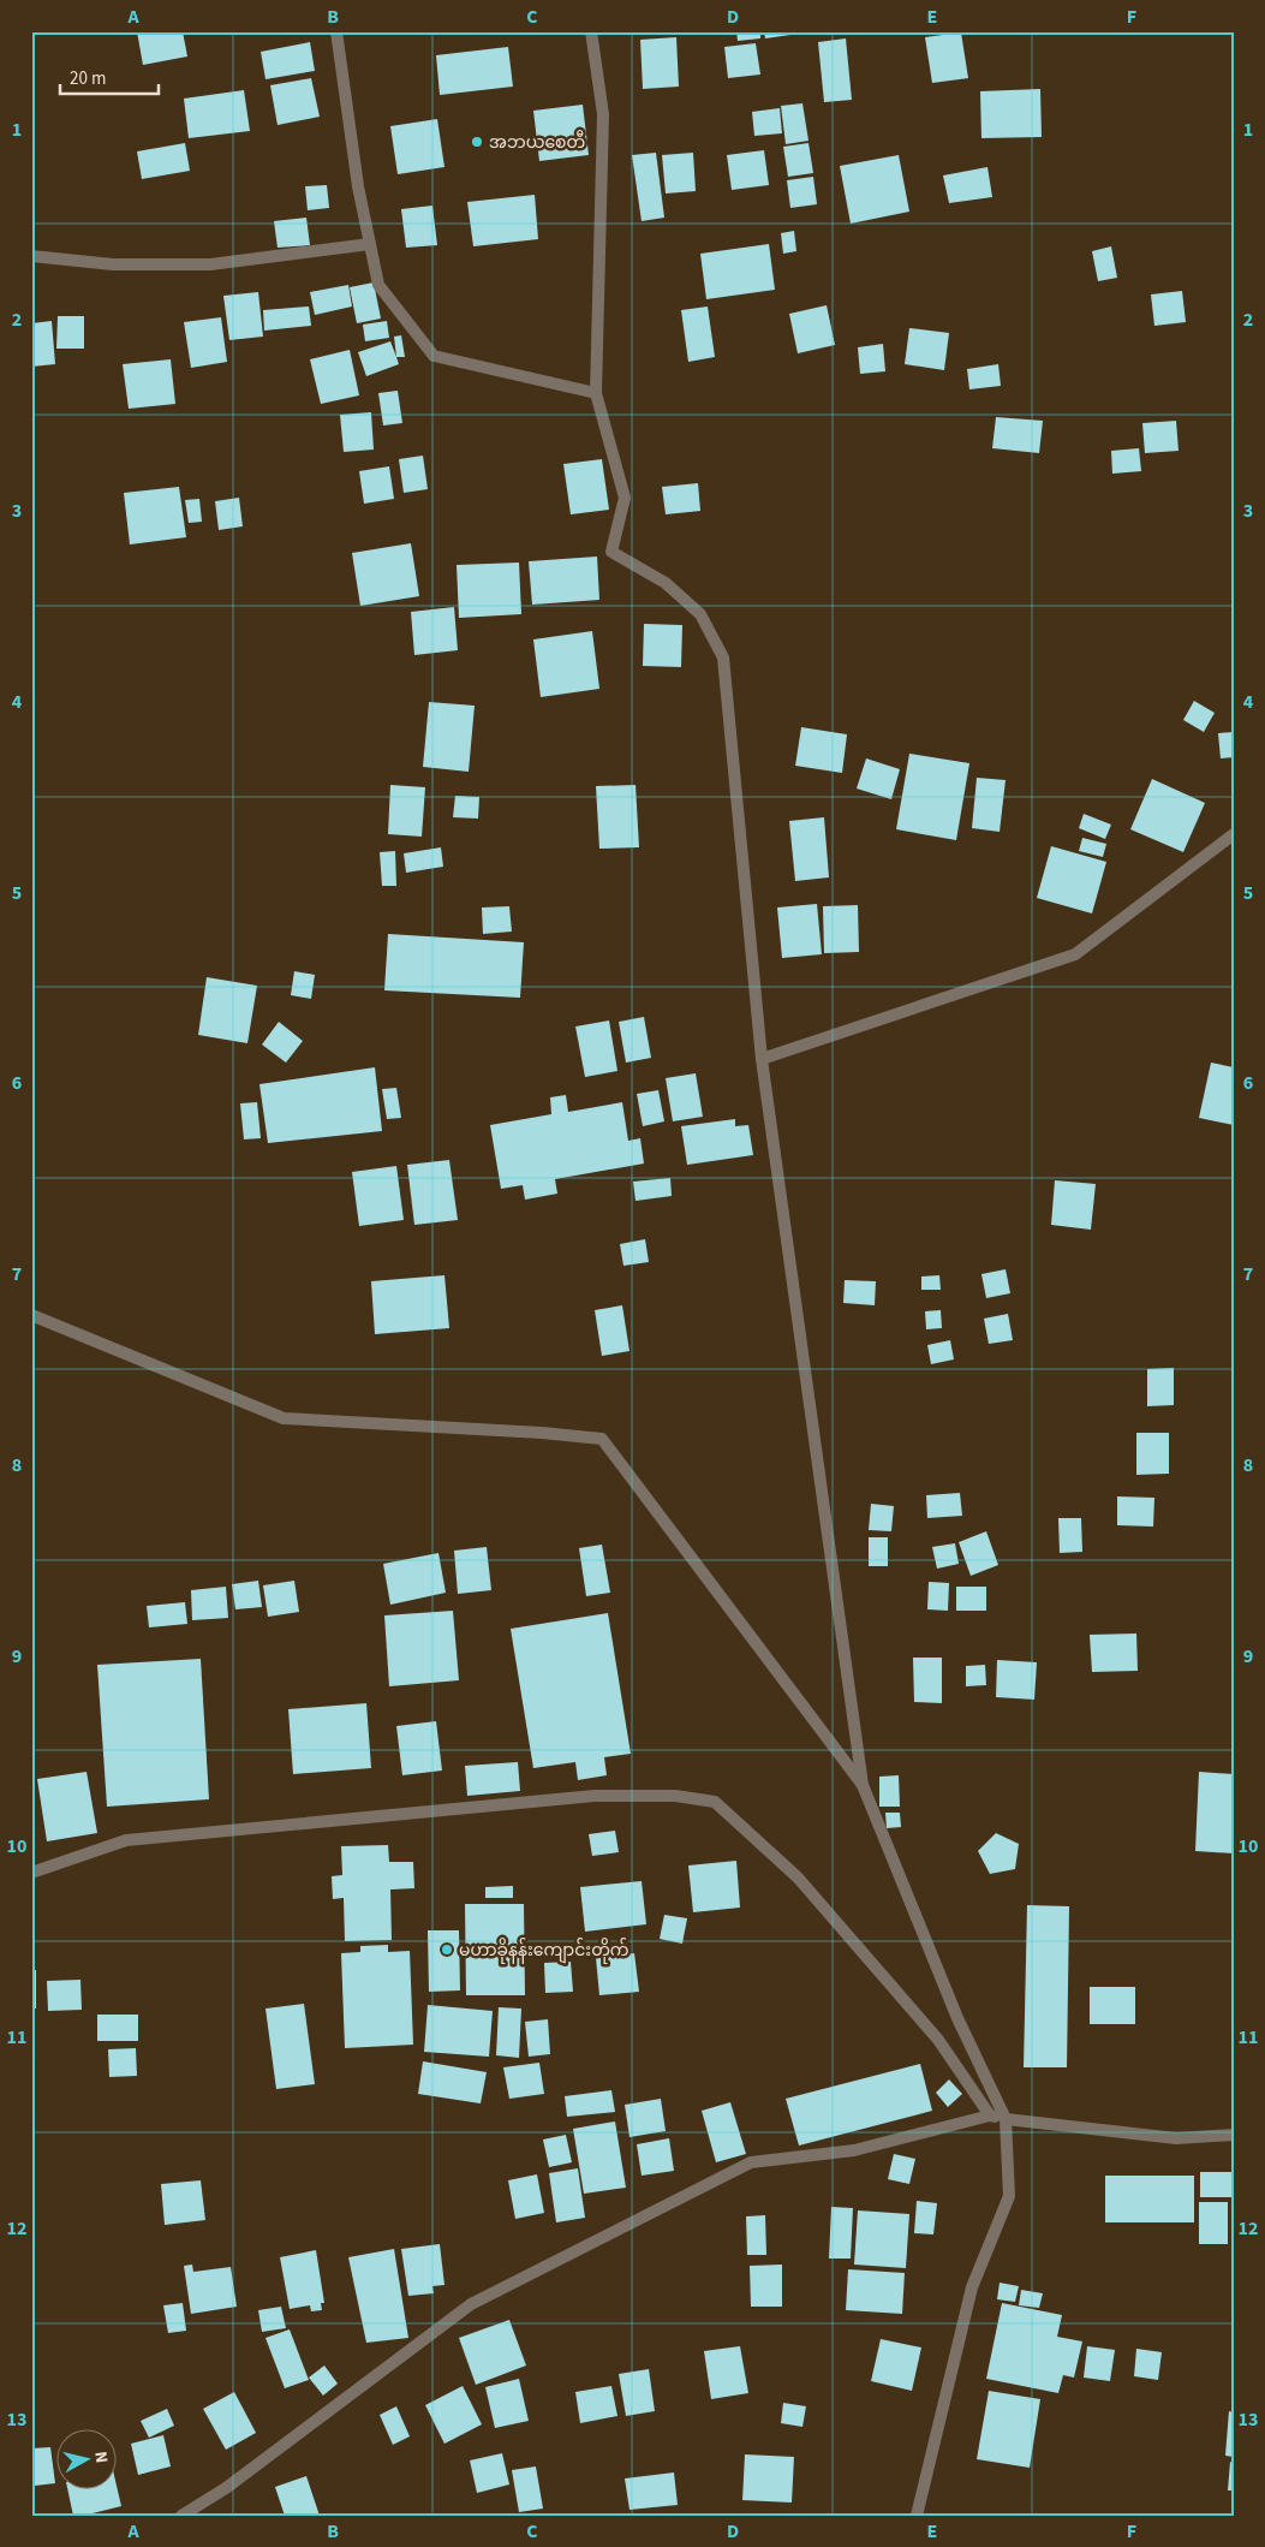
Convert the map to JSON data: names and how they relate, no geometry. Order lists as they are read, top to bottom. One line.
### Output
{"places":["အဘယစေတီ","မဟာခိုနန်းကျောင်းတိုက်"],"scale_bar":"20 m","north":"right","grid":{"columns":["A","B","C","D","E","F"],"rows":["1","2","3","4","5","6","7","8","9","10","11","12","13"]}}
